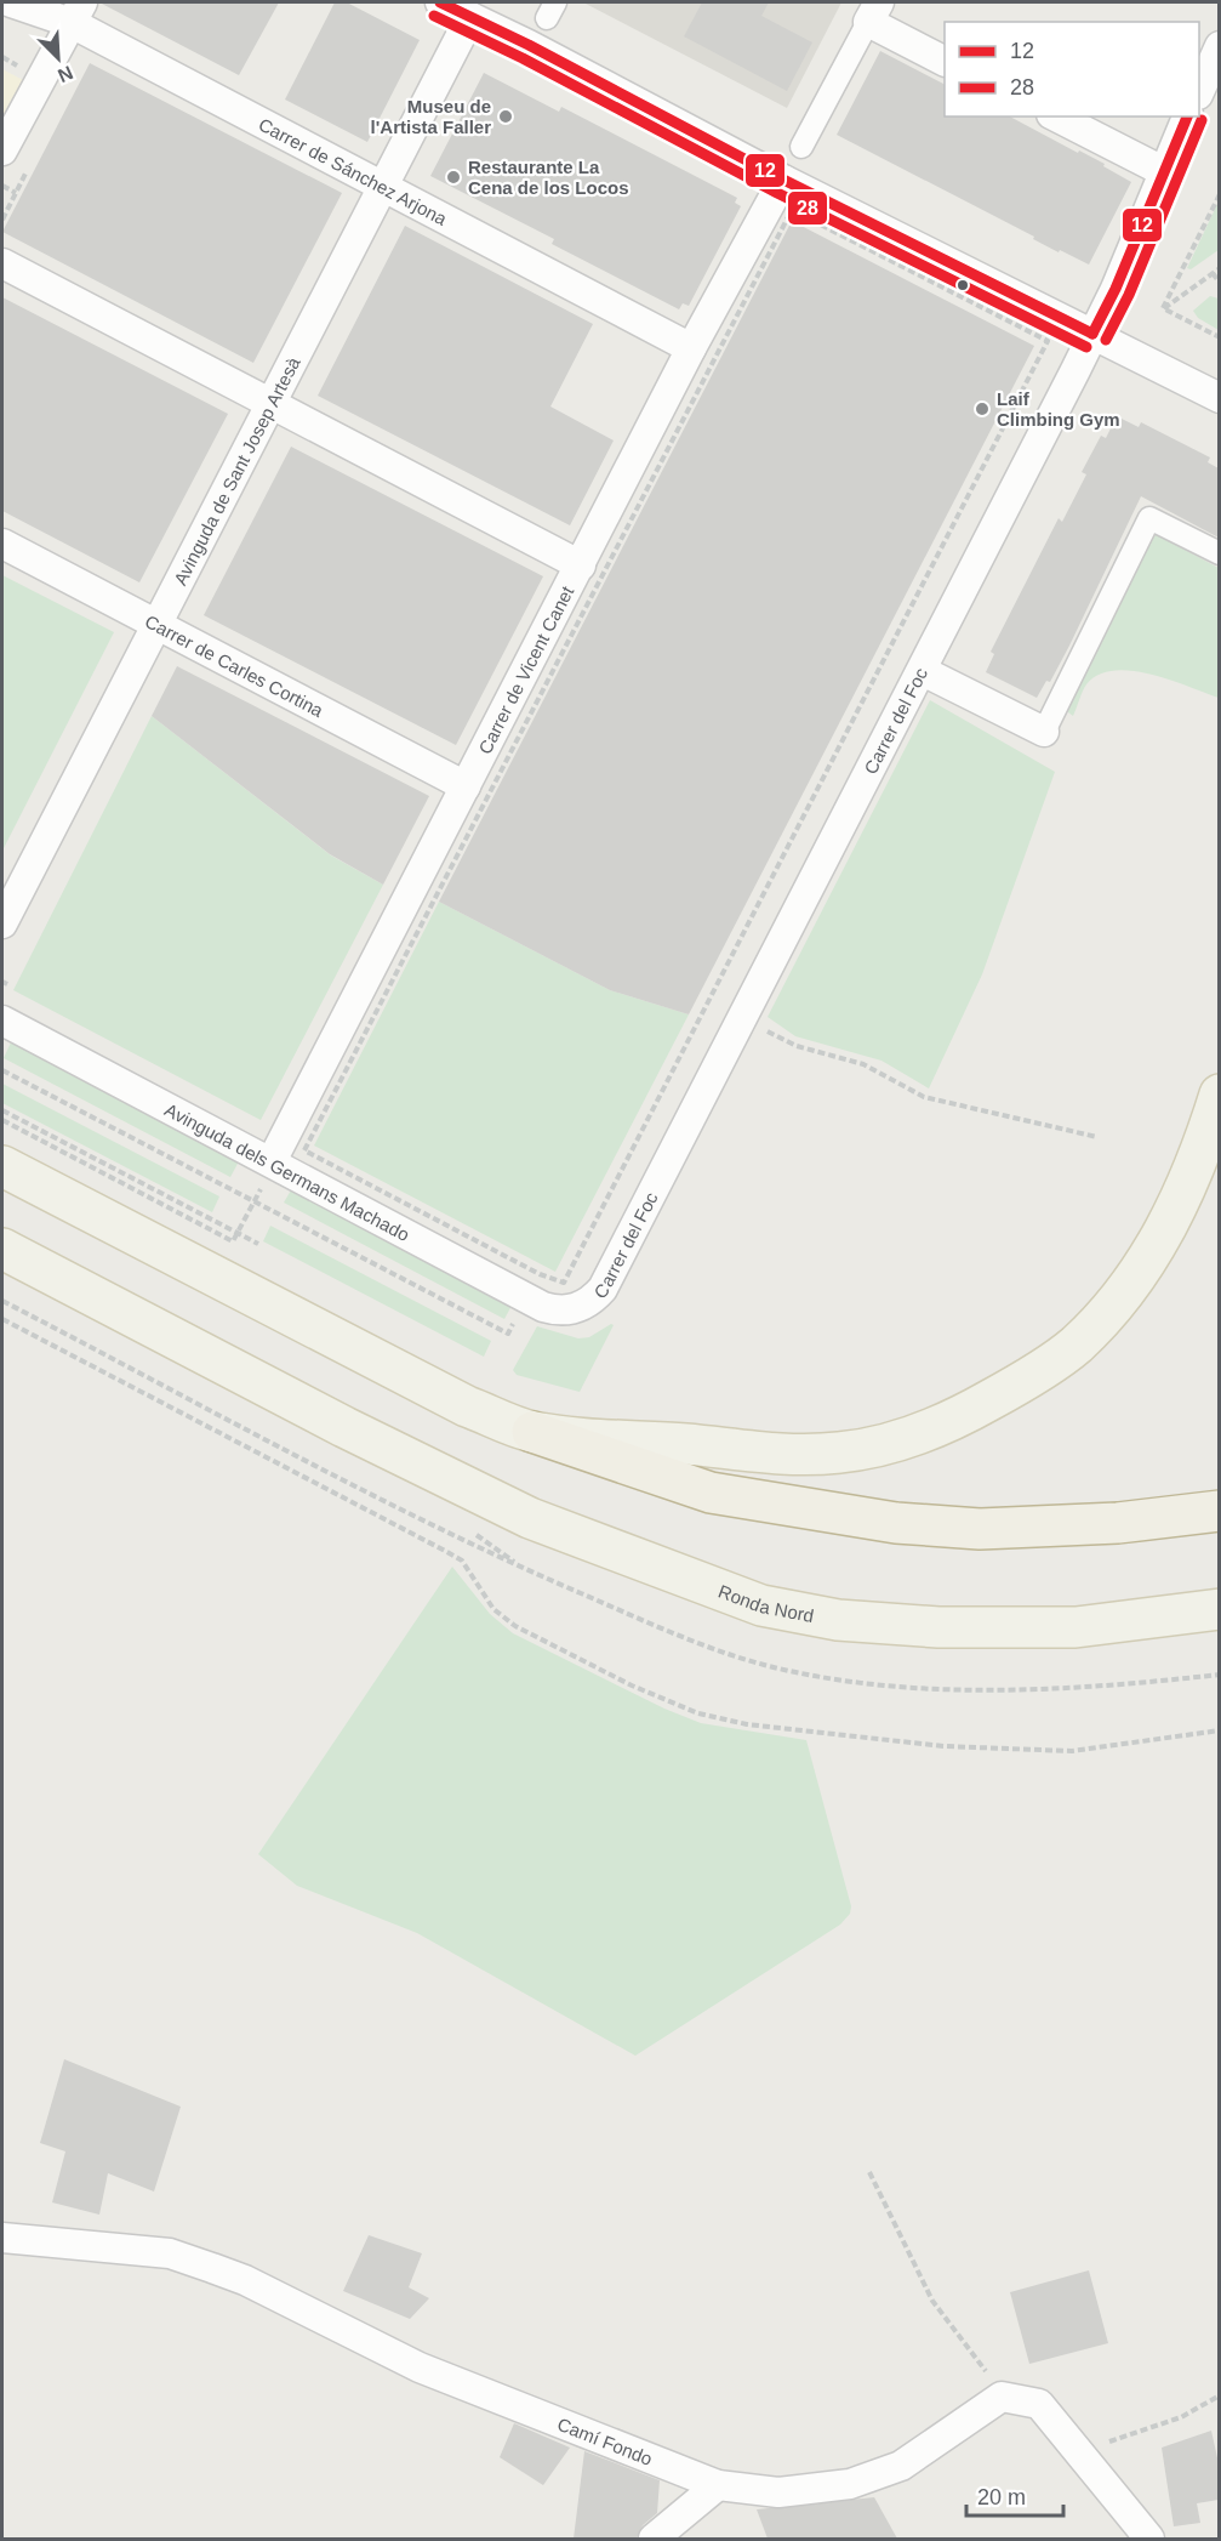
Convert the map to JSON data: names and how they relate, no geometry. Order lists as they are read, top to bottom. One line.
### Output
{"streets":{"main road":["Ronda Nord"],"street":["Carrer de Sánchez Arjona","Avinguda de Sant Josep Artesà","Carrer de Carles Cortina","Carrer de Vicent Canet","Carrer del Foc","Avinguda dels Germans Machado","Camí Fondo"]},"crossings":[["Carrer de Sánchez Arjona","Avinguda de Sant Josep Artesà"],["Carrer de Sánchez Arjona","Carrer de Vicent Canet"],["Avinguda de Sant Josep Artesà","Carrer de Carles Cortina"],["Carrer de Carles Cortina","Carrer de Vicent Canet"],["Carrer de Vicent Canet","Avinguda dels Germans Machado"],["Carrer del Foc","Avinguda dels Germans Machado"]],"places":["Museu de l'Artista Faller","Restaurante La Cena de los Locos","Laif Climbing Gym"],"lines":["transit line 12","transit line 28"],"legend":["12","28"],"scale_bar":"20 m","north":"bottom right"}
